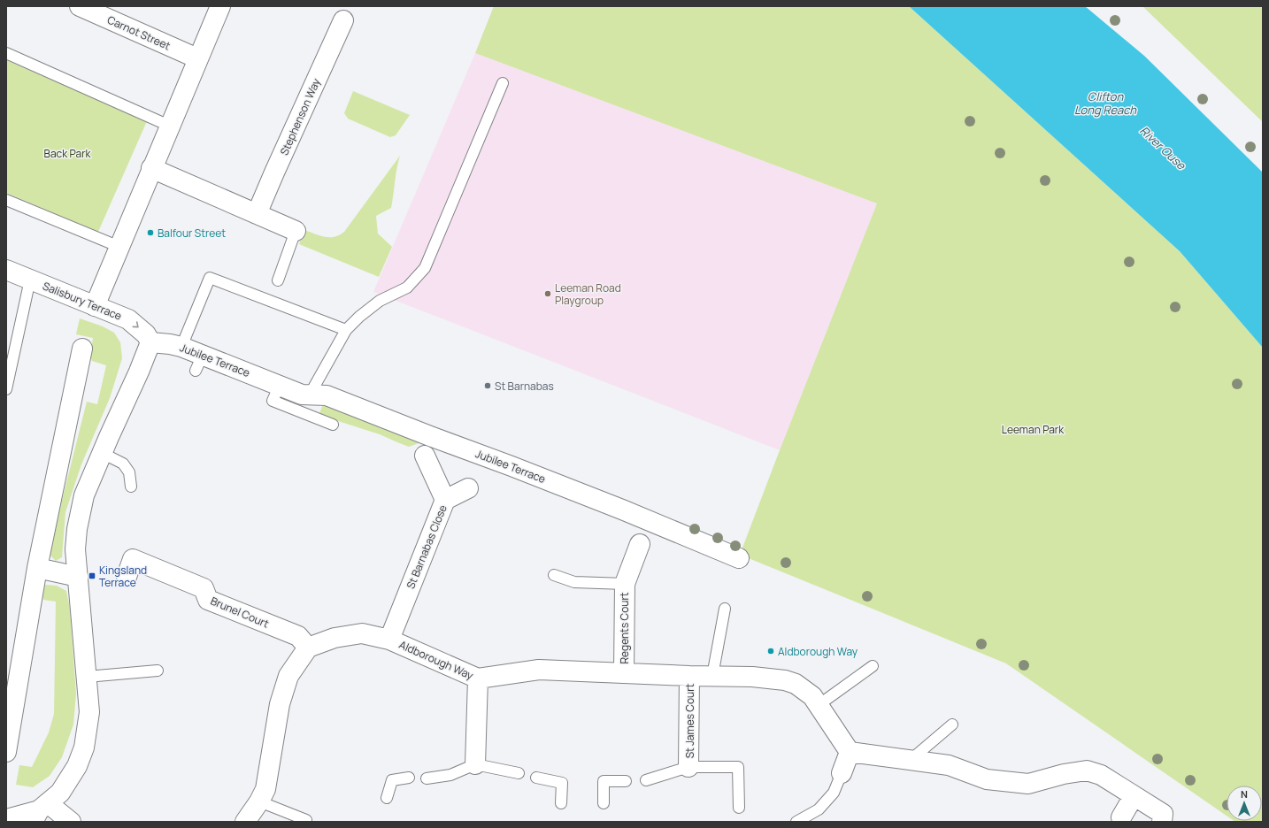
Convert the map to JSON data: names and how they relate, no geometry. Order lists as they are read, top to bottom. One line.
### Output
{"streets":{"street":["Carnot Street","Stephenson Way","Salisbury Terrace","Jubilee Terrace","St Barnabas Close","Brunel Court","Regents Court","Aldborough Way","St James Court"]},"crossings":[["Salisbury Terrace","Jubilee Terrace"],["St Barnabas Close","Aldborough Way"],["Brunel Court","Aldborough Way"],["Regents Court","Aldborough Way"],["Aldborough Way","St James Court"]],"water":["Clifton Long Reach","River Ouse"],"parks":["Back Park","Leeman Park"],"places":{"other":["Balfour Street","Leeman Road Playgroup","St Barnabas","Aldborough Way"],"transit":["Kingsland Terrace"]},"north":"top"}
